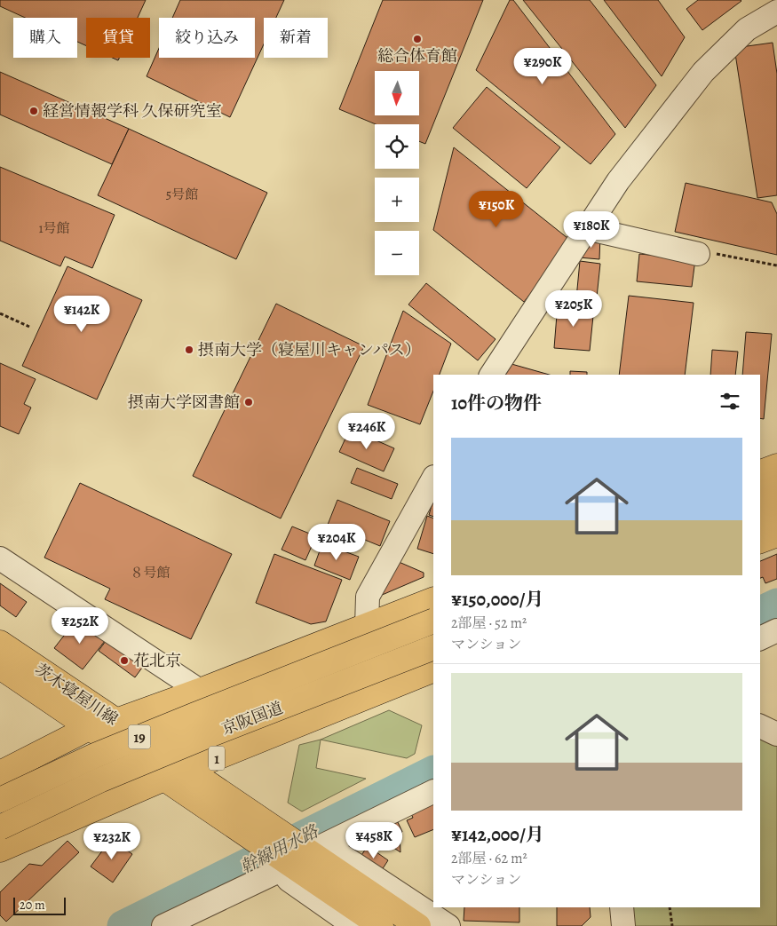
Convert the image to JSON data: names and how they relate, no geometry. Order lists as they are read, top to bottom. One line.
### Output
{"streets":{"main road":["茨木寝屋川線","京阪国道","19","1"]},"crossings":[["茨木寝屋川線","1"]],"water":["幹線用水路"],"places":["総合体育館","経営情報学科 久保研究室","摂南大学（寝屋川キャンパス）","摂南大学図書館","花北京"],"house_numbers":["5号館","1号館","８号館"],"scale_bar":"20 m","north":"bottom","page":{"chip":["購入","賃貸","絞り込み","新着"],"price":["¥290K","¥150K","¥180K","¥205K","¥142K","¥246K","¥204K","¥252K","¥458K","¥232K"],"map_buttons":["+","−"],"heading":"10件の物件","list":[{"name":"¥150,000/月","note":"2部屋 · 52 m² · マンション"},{"name":"¥142,000/月","note":"2部屋 · 62 m² · マンション"}],"scale":"20 m"}}
